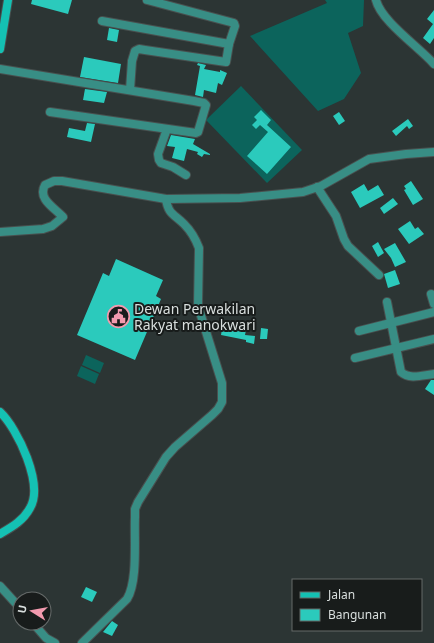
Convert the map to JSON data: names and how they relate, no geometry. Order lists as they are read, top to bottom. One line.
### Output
{"places":{"public building":["Dewan Perwakilan Rakyat manokwari"]},"legend":["Jalan","Bangunan"],"north":"left"}
